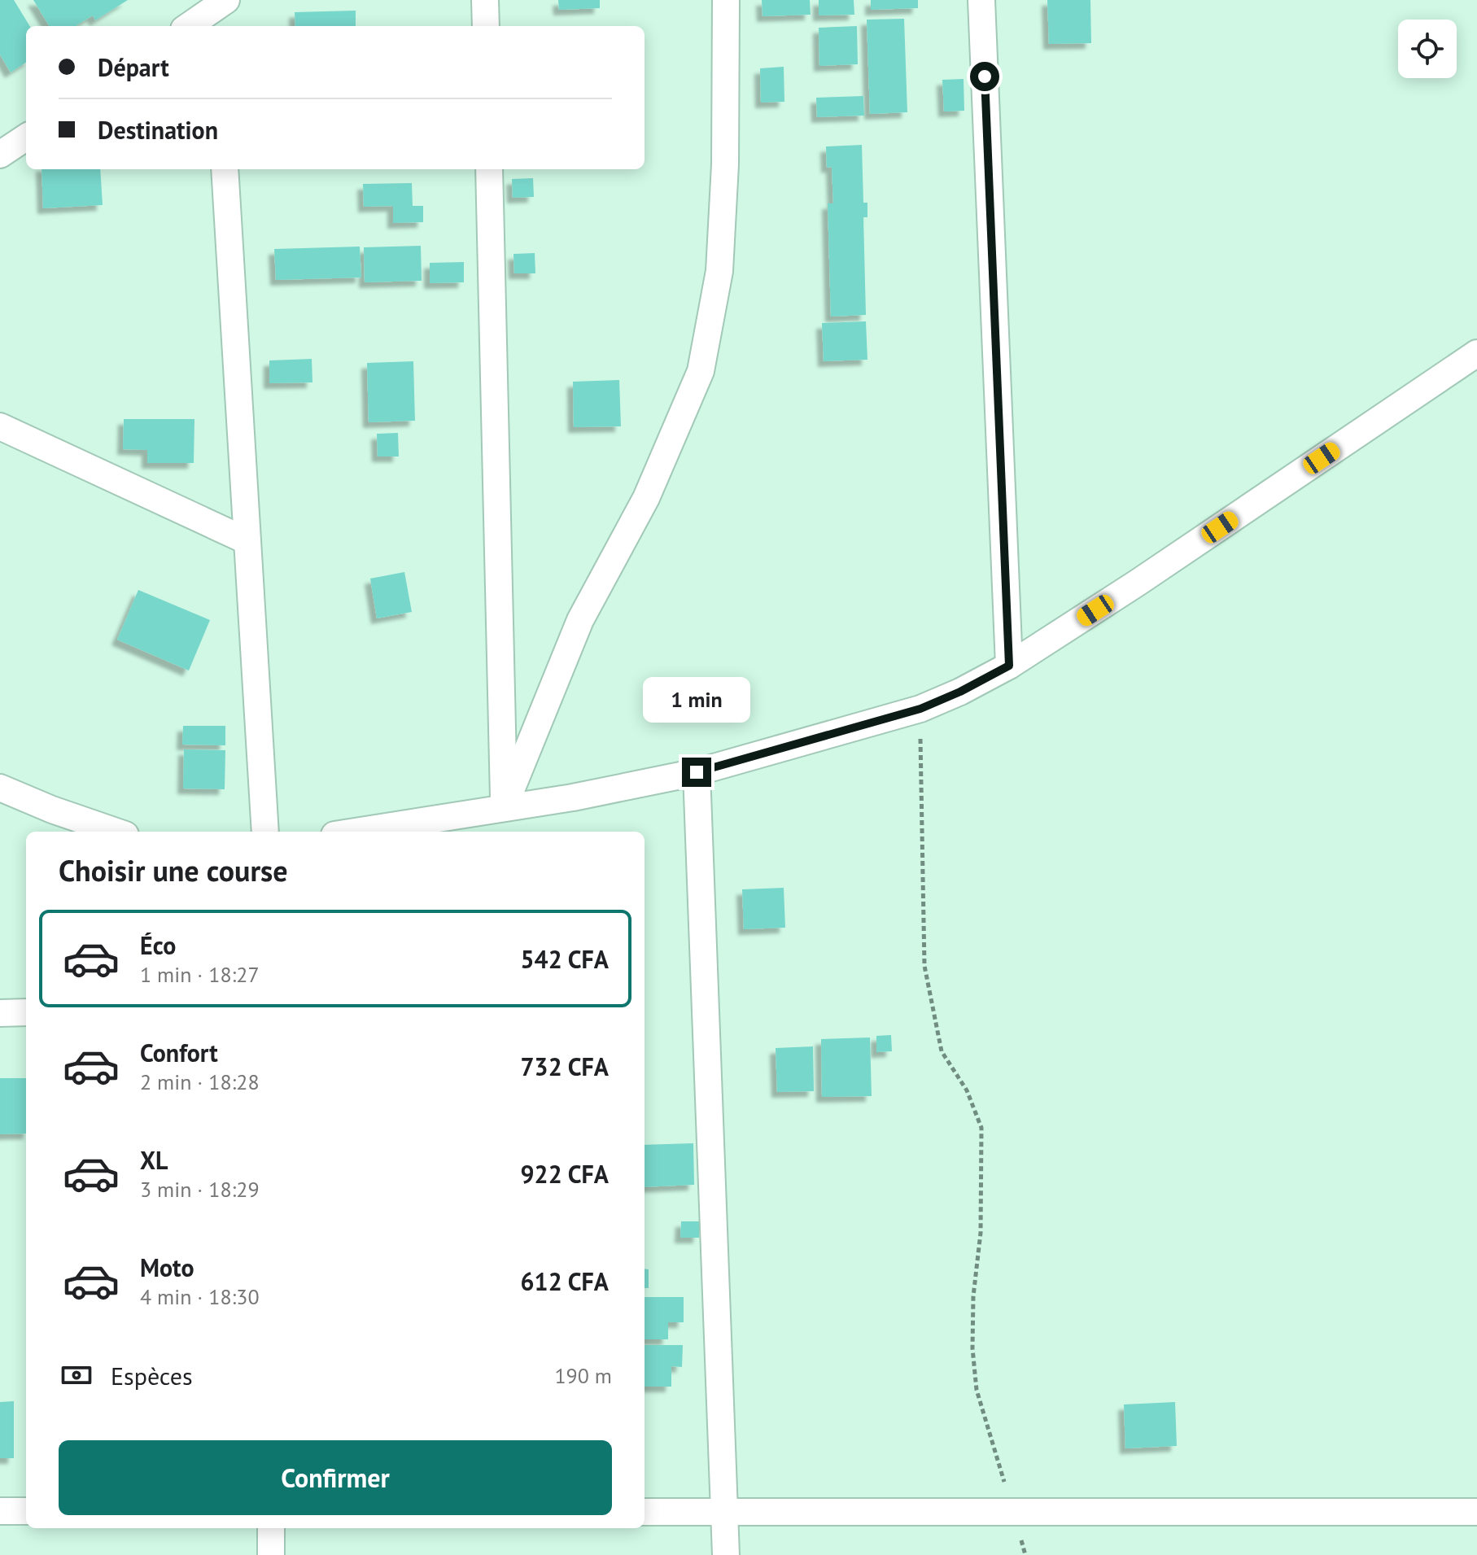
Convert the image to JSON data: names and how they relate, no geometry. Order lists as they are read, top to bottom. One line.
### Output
{"page":{"banner":["Départ","Destination"],"bubble":"1 min","heading":"Choisir une course","list":[{"name":"Éco","note":"1 min · 18:27","value":"542 CFA"},{"name":"Confort","note":"2 min · 18:28","value":"732 CFA"},{"name":"XL","note":"3 min · 18:29","value":"922 CFA"},{"name":"Moto","note":"4 min · 18:30","value":"612 CFA"}],"pay":["Espèces","190 m"],"buttons":"Confirmer"}}
